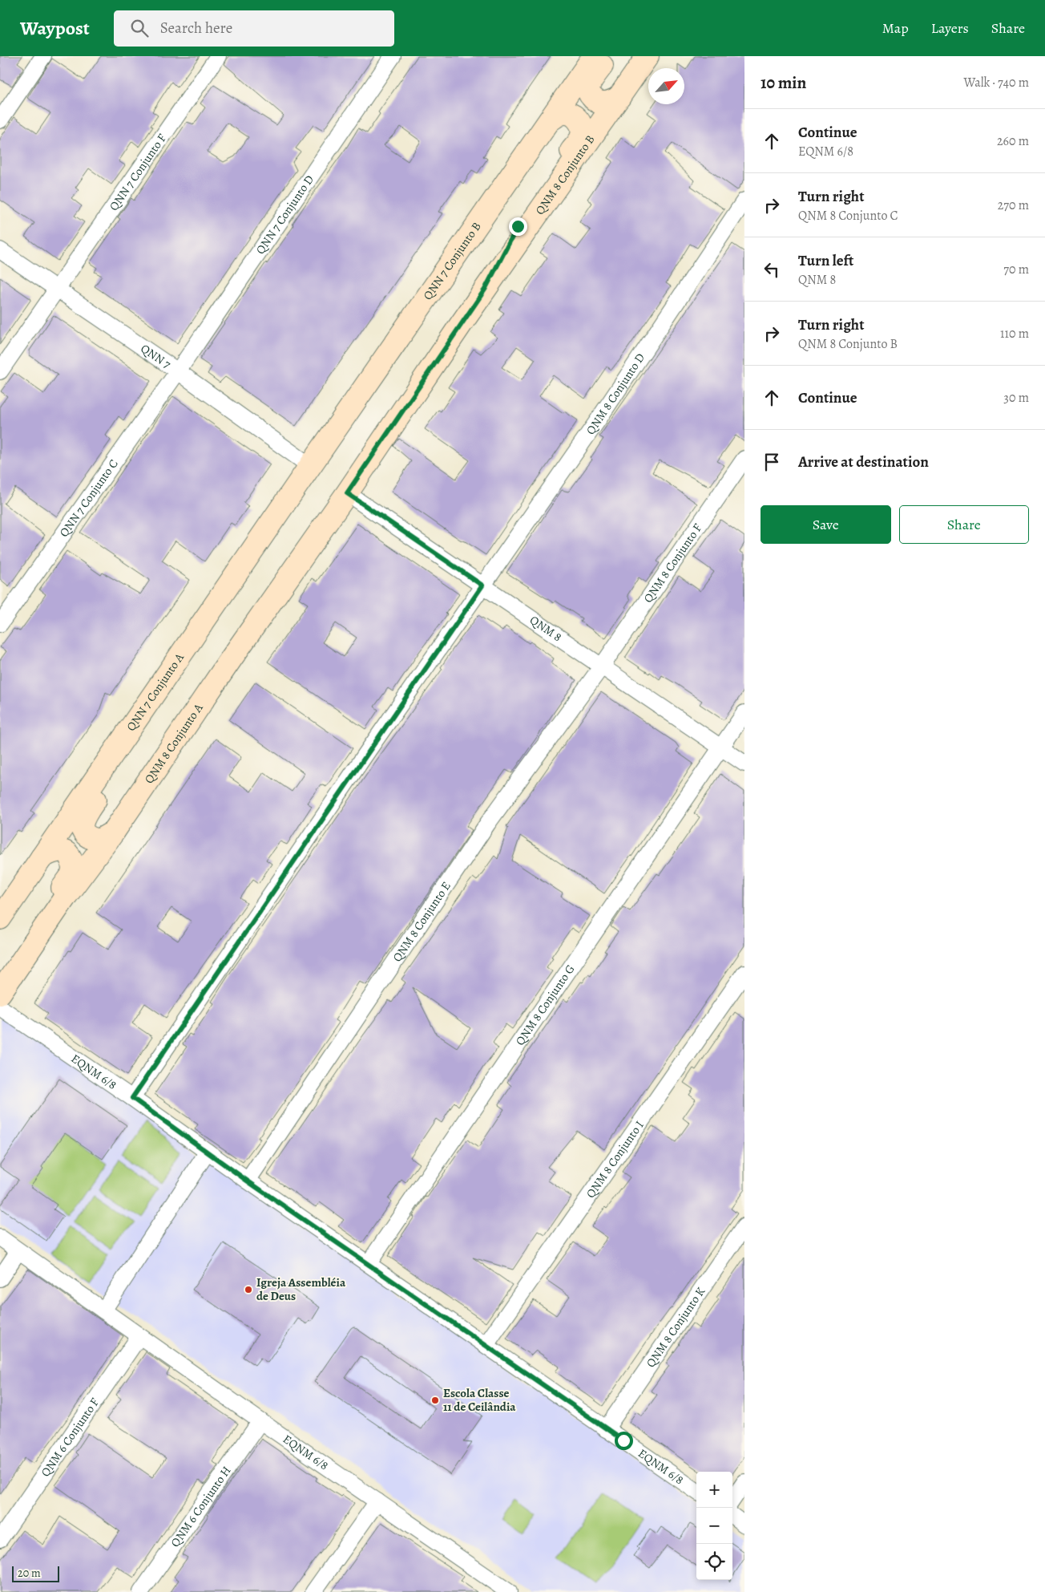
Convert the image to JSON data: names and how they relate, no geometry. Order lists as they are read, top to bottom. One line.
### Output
{"streets":{"main road":["QNM 8 Conjunto B","QNN 7 Conjunto B","QNN 7 Conjunto A","QNM 8 Conjunto A"],"street":["QNN 7 Conjunto F","QNN 7 Conjunto D","QNN 7","QNM 8 Conjunto D","QNN 7 Conjunto C","QNM 8 Conjunto F","QNM 8","QNM 8 Conjunto E","QNM 8 Conjunto G","EQNM 6/8","QNM 8 Conjunto I","QNM 8 Conjunto K","QNM 6 Conjunto F","QNM 6 Conjunto H"]},"crossings":[["QNN 7 Conjunto F","QNN 7"],["QNM 8 Conjunto B","QNM 8"],["QNM 8 Conjunto B","QNM 8 Conjunto A"],["QNN 7 Conjunto D","QNN 7"],["QNN 7 Conjunto D","QNN 7 Conjunto C"],["QNN 7 Conjunto B","QNN 7"],["QNN 7 Conjunto B","QNN 7 Conjunto A"],["QNN 7","QNN 7 Conjunto C"],["QNN 7","QNN 7 Conjunto A"],["QNM 8 Conjunto D","QNM 8"],["QNM 8 Conjunto D","EQNM 6/8"],["QNM 8 Conjunto F","QNM 8"],["QNM 8 Conjunto F","QNM 8 Conjunto E"],["QNM 8","QNM 8 Conjunto A"],["QNM 8","QNM 8 Conjunto E"],["QNM 8","QNM 8 Conjunto G"],["QNM 8 Conjunto E","EQNM 6/8"],["QNM 8 Conjunto G","EQNM 6/8"],["EQNM 6/8","QNM 8 Conjunto I"],["EQNM 6/8","QNM 8 Conjunto K"],["EQNM 6/8","QNM 6 Conjunto F"],["EQNM 6/8","QNM 6 Conjunto H"]],"places":["Igreja Assembléia de Deus","Escola Classe 11 de Ceilândia"],"scale_bar":"20 m","north":"top right","page":{"header":"Waypost","search":"Search here","nav":["Map","Layers","Share"],"heading":["10 min","Walk · 740 m"],"list":[["Continue","EQNM 6/8","260 m"],["Turn right","QNM 8 Conjunto C","270 m"],["Turn left","QNM 8","70 m"],["Turn right","QNM 8 Conjunto B","110 m"],["Continue","30 m"],"Arrive at destination"],"buttons":["Save","Share"],"map_buttons":["+","−"],"scale":"20 m"}}
